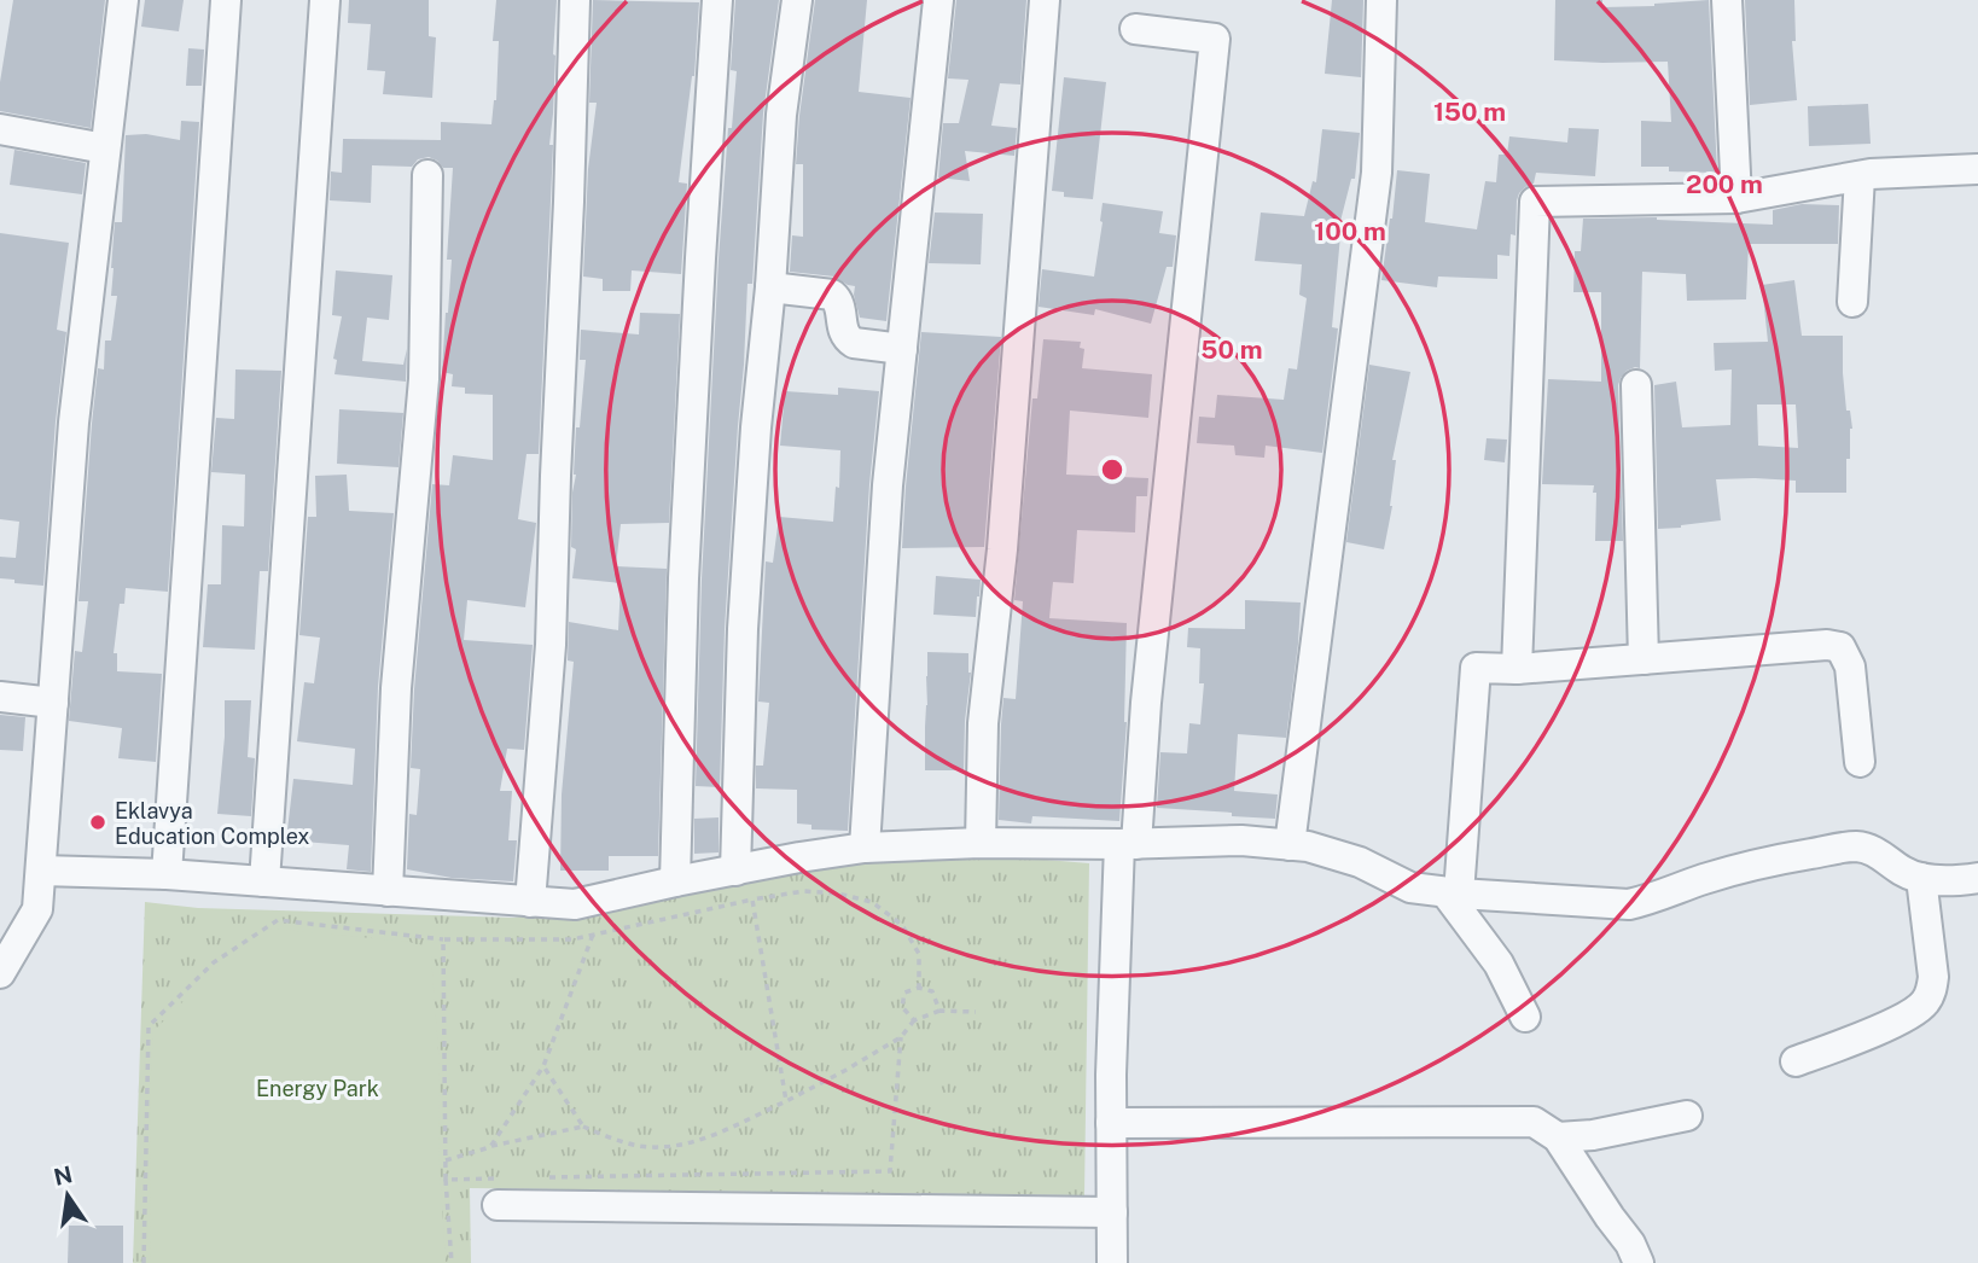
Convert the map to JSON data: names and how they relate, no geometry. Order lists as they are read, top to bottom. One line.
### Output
{"parks":["Energy Park"],"places":["Eklavya Education Complex"],"north":"top","rings":["150 m","200 m","100 m","50 m"]}
